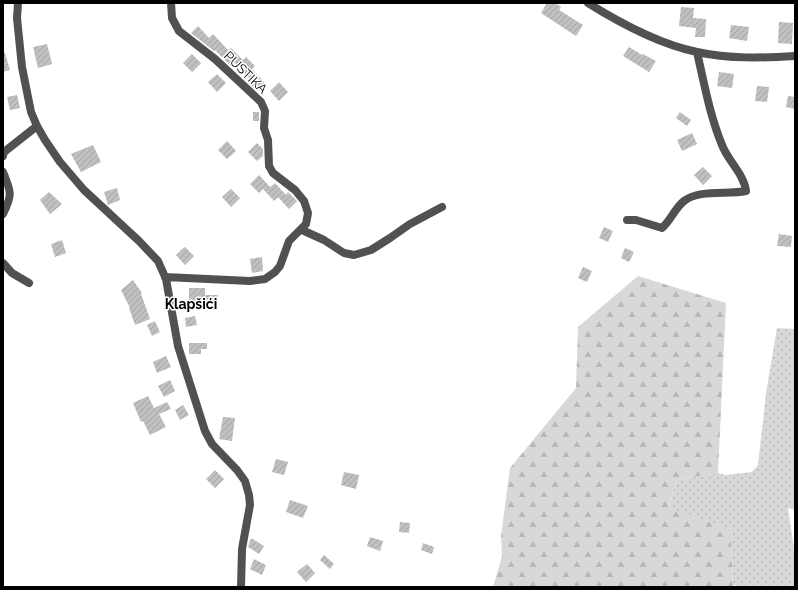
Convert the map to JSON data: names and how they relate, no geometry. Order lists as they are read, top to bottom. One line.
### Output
{"streets":{"street":["PUSTIKA"]},"districts":["Klapšići"]}
